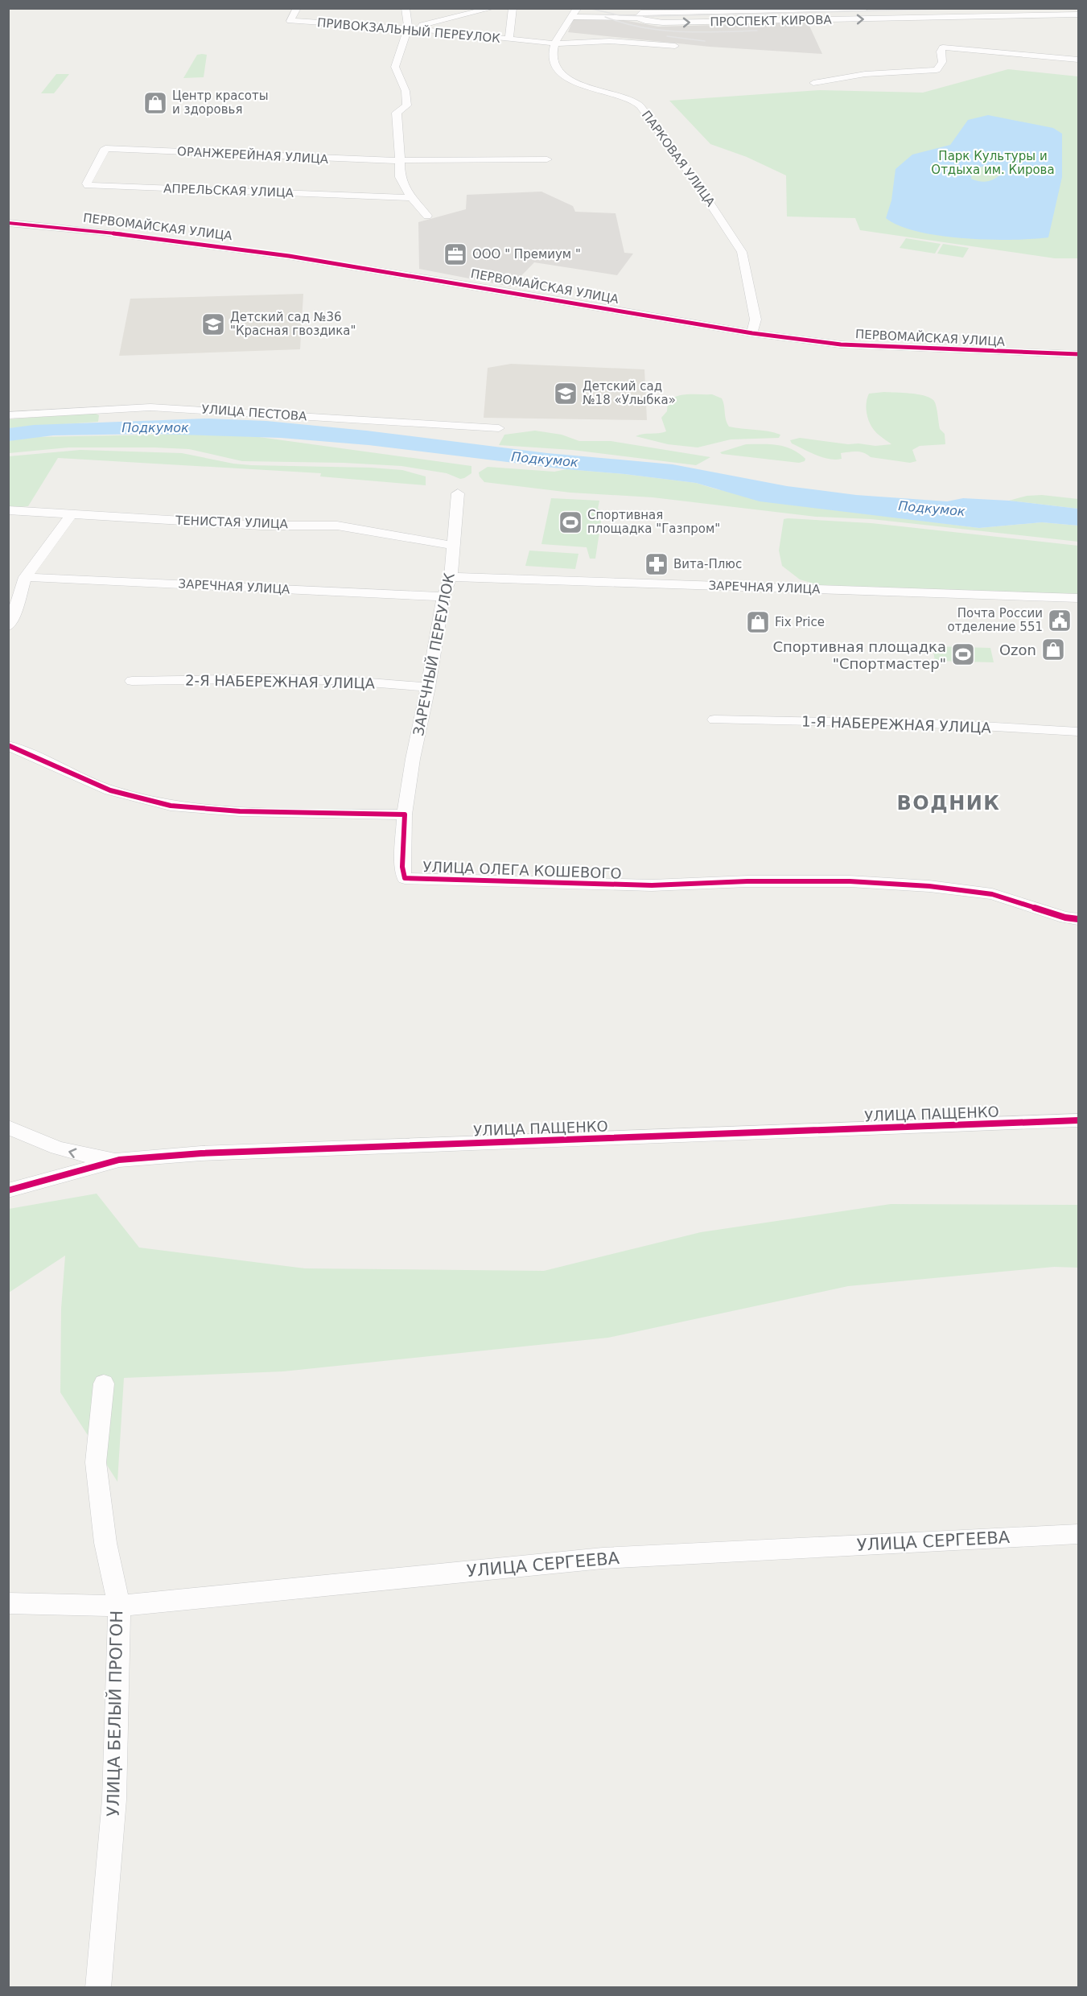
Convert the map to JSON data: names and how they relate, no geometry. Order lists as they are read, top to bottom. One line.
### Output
{"streets":{"street":["ПРОСПЕКТ КИРОВА","ПРИВОКЗАЛЬНЫЙ ПЕРЕУЛОК","ОРАНЖЕРЕЙНАЯ УЛИЦА","ПАРКОВАЯ УЛИЦА","АПРЕЛЬСКАЯ УЛИЦА","ПЕРВОМАЙСКАЯ УЛИЦА","УЛИЦА ПЕСТОВА","ТЕНИСТАЯ УЛИЦА","ЗАРЕЧНАЯ УЛИЦА","ЗАРЕЧНЫЙ ПЕРЕУЛОК","2-Я НАБЕРЕЖНАЯ УЛИЦА","1-Я НАБЕРЕЖНАЯ УЛИЦА","УЛИЦА ОЛЕГА КОШЕВОГО","УЛИЦА ПАЩЕНКО","УЛИЦА СЕРГЕЕВА","УЛИЦА БЕЛЫЙ ПРОГОН"]},"crossings":[["ПРИВОКЗАЛЬНЫЙ ПЕРЕУЛОК","ПАРКОВАЯ УЛИЦА"],["ОРАНЖЕРЕЙНАЯ УЛИЦА","АПРЕЛЬСКАЯ УЛИЦА"],["ПАРКОВАЯ УЛИЦА","ПЕРВОМАЙСКАЯ УЛИЦА"],["ТЕНИСТАЯ УЛИЦА","ЗАРЕЧНЫЙ ПЕРЕУЛОК"],["ЗАРЕЧНАЯ УЛИЦА","ЗАРЕЧНЫЙ ПЕРЕУЛОК"],["ЗАРЕЧНЫЙ ПЕРЕУЛОК","2-Я НАБЕРЕЖНАЯ УЛИЦА"],["ЗАРЕЧНЫЙ ПЕРЕУЛОК","УЛИЦА ОЛЕГА КОШЕВОГО"],["УЛИЦА СЕРГЕЕВА","УЛИЦА БЕЛЫЙ ПРОГОН"]],"districts":["ВОДНИК"],"water":["Подкумок"],"parks":["Парк Культуры и Отдыха им. Кирова"],"places":{"shop":["Центр красоты и здоровья","Fix Price","Ozon"],"office":["ООО \" Премиум \""],"school or university":["Детский сад №36 \"Красная гвоздика\"","Детский сад №18 «Улыбка»"],"sports":["Спортивная площадка \"Газпром\"","Спортивная площадка \"Спортмастер\""],"pharmacy":["Вита-Плюс"],"public building":["Почта России отделение 551"]}}
